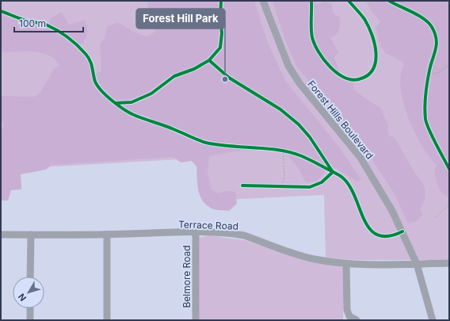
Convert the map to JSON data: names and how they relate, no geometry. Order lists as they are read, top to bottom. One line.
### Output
{"streets":{"street":["Forest Hills Boulevard","Terrace Road","Belmore Road"]},"crossings":[["Forest Hills Boulevard","Terrace Road"],["Terrace Road","Belmore Road"]],"places":["Forest Hill Park"],"scale_bar":"100 m","north":"bottom left"}
